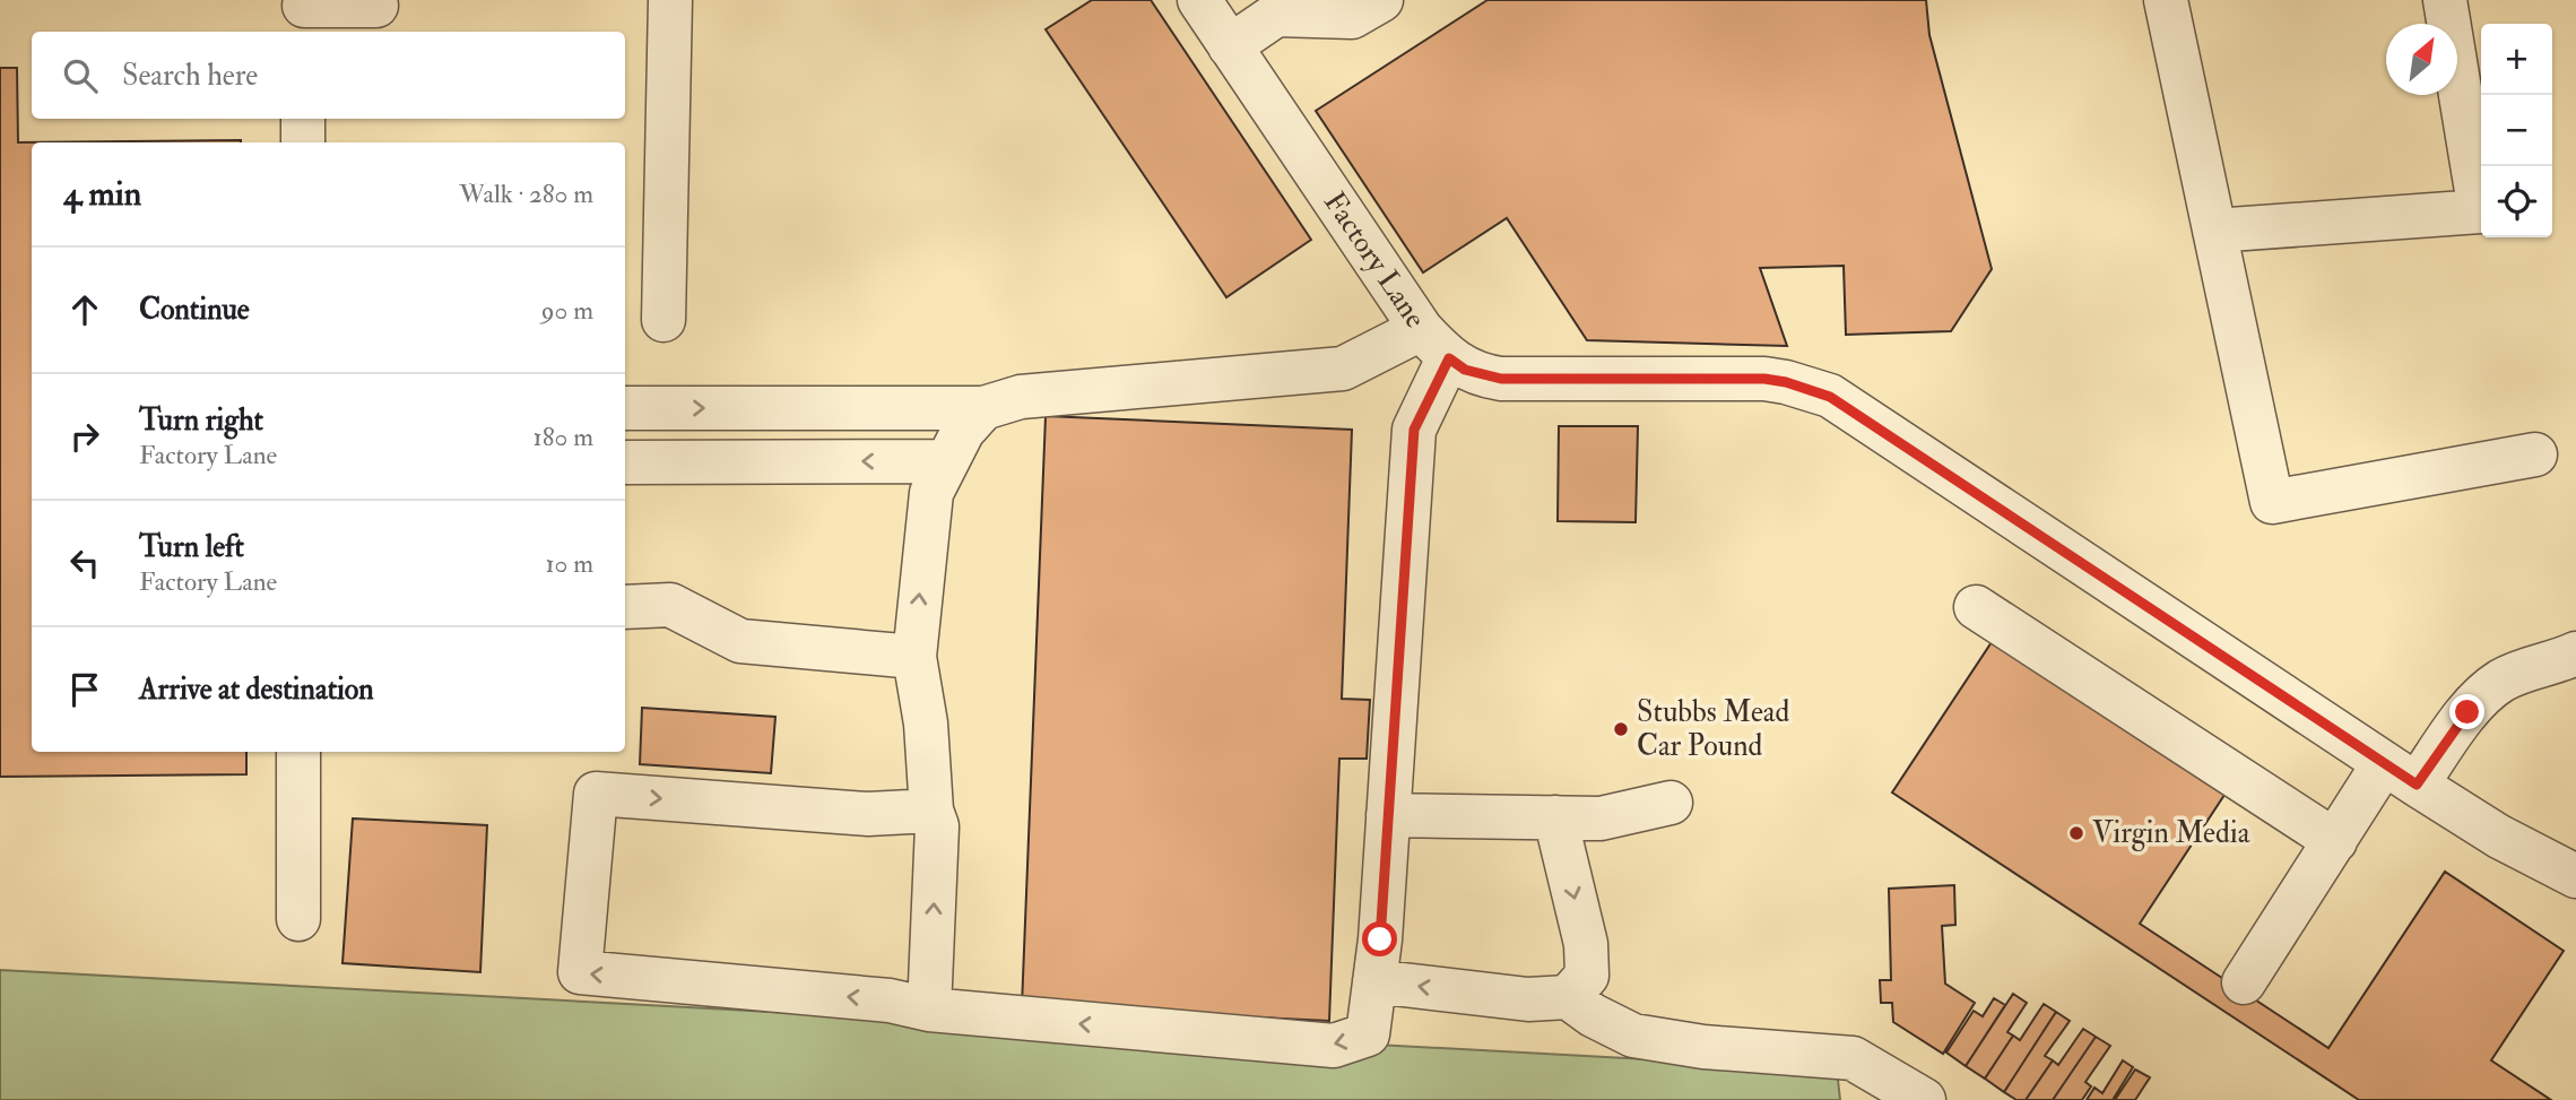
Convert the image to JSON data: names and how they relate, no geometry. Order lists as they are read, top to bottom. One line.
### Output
{"streets":{"street":["Factory Lane"]},"places":["Stubbs Mead Car Pound","Virgin Media"],"north":"top right","page":{"map_buttons":["+","−"],"search":"Search here","heading":["4 min","Walk · 280 m"],"list":[["Continue","90 m"],["Turn right","Factory Lane","180 m"],["Turn left","Factory Lane","10 m"],"Arrive at destination"]}}
